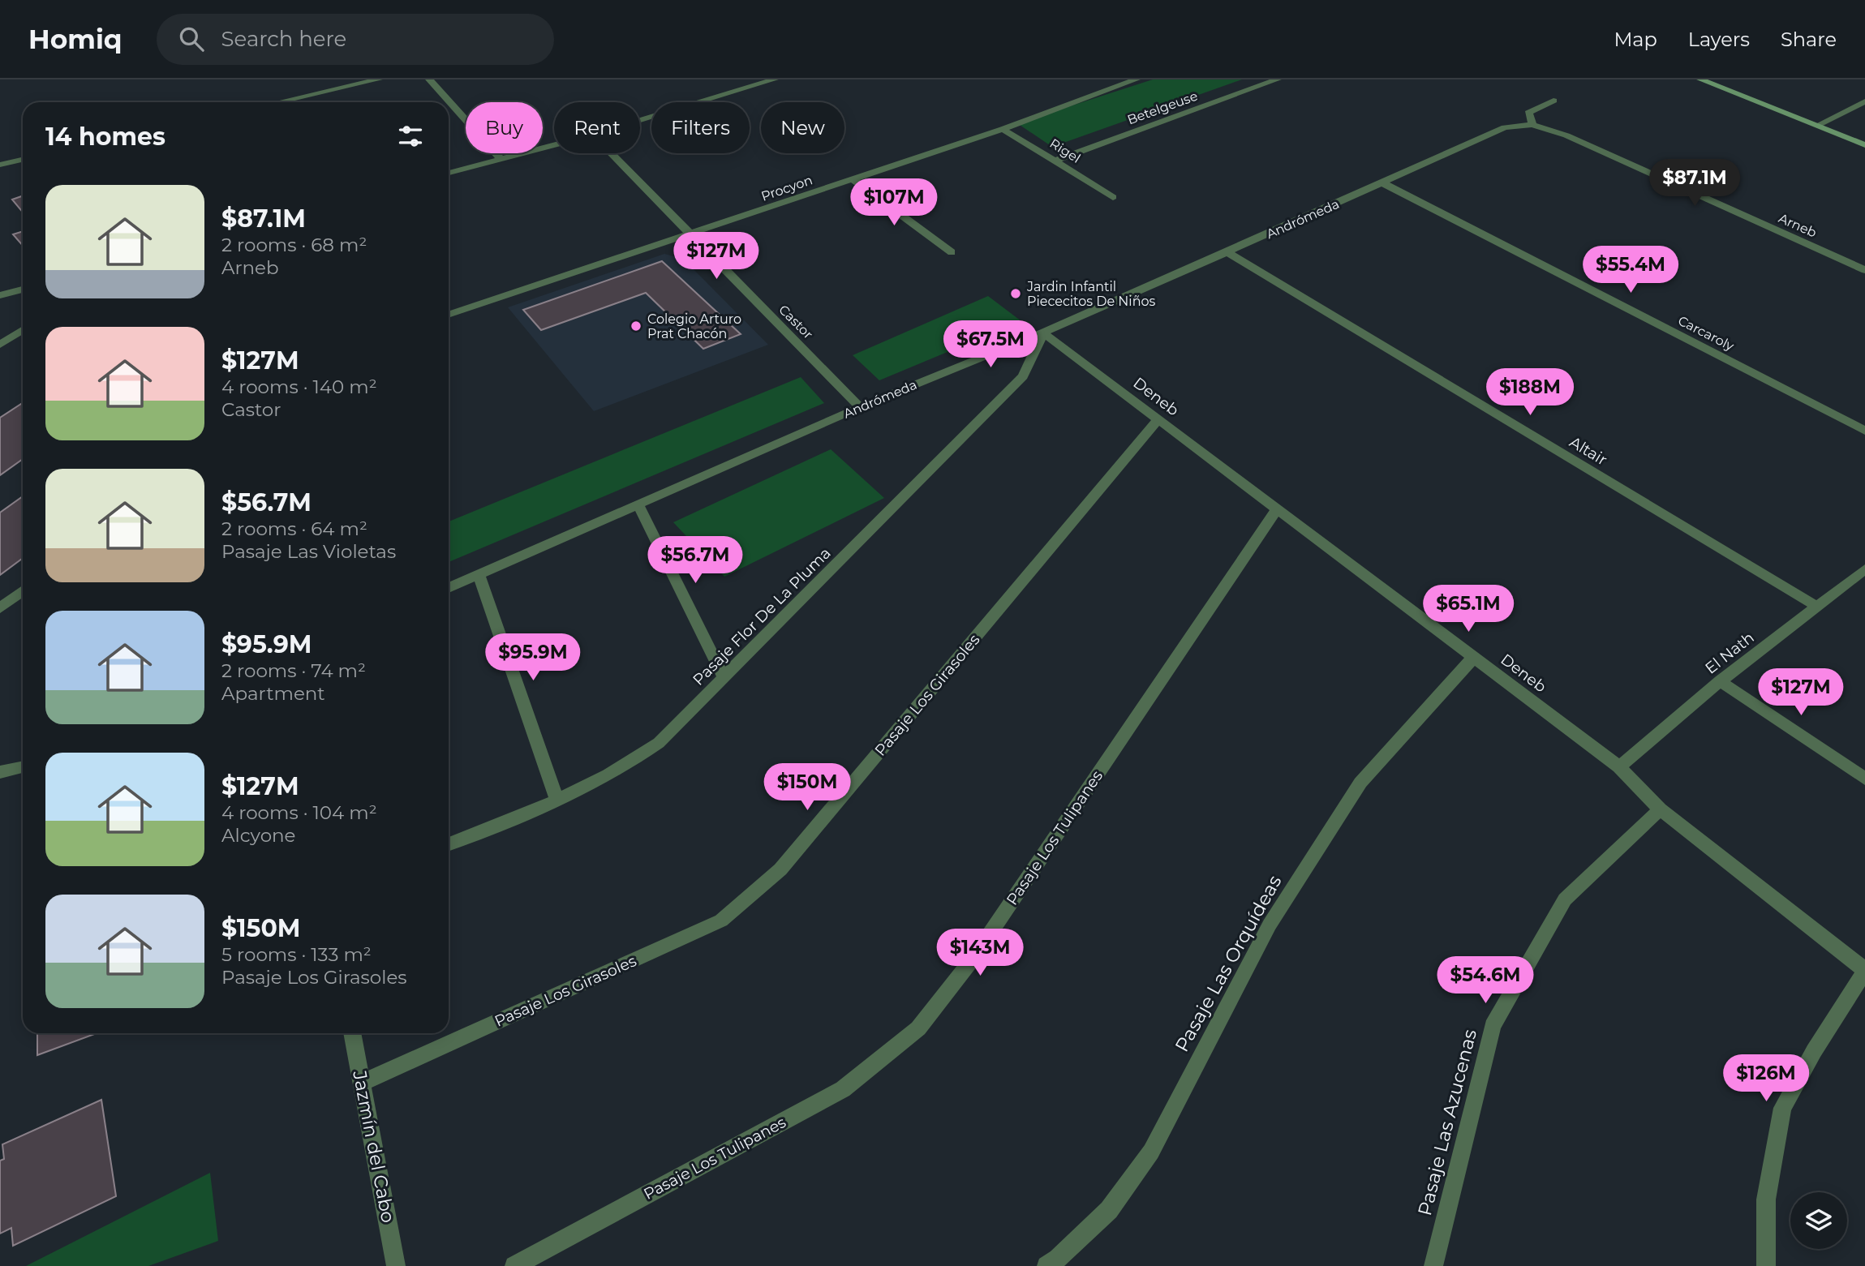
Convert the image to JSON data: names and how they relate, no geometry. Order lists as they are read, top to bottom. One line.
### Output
{"streets":{"street":["Betelgeuse","Rigel","Procyon","Andrómeda","Arneb","Castor","Carcaroly","Deneb","Altair","Pasaje Flor De La Pluma","El Nath","Pasaje Los Girasoles","Pasaje Los Tulipanes","Pasaje Las Orquídeas","Pasaje Las Azucenas","Jazmín del Cabo"]},"crossings":[["Betelgeuse","Rigel"],["Rigel","Procyon"],["Procyon","Castor"],["Andrómeda","Arneb"],["Andrómeda","Castor"],["Andrómeda","Carcaroly"],["Andrómeda","Deneb"],["Andrómeda","Altair"],["Andrómeda","Pasaje Flor De La Pluma"],["Deneb","Pasaje Flor De La Pluma"],["Deneb","El Nath"],["Deneb","Pasaje Los Girasoles"],["Deneb","Pasaje Los Tulipanes"],["Deneb","Pasaje Las Orquídeas"],["Deneb","Pasaje Las Azucenas"],["Altair","El Nath"],["Pasaje Los Girasoles","Jazmín del Cabo"]],"places":["Jardin Infantil Piececitos De Niños","Colegio Arturo Prat Chacón"],"page":{"header":"Homiq","search":"Search here","nav":["Map","Layers","Share"],"chip":["Buy","Rent","Filters","New"],"heading":"14 homes","price":["$87.1M","$107M","$127M","$55.4M","$67.5M","$188M","$56.7M","$65.1M","$95.9M","$127M","$150M","$143M","$54.6M","$126M"],"list":[{"name":"$87.1M","note":"2 rooms · 68 m² · Arneb"},{"name":"$127M","note":"4 rooms · 140 m² · Castor"},{"name":"$56.7M","note":"2 rooms · 64 m² · Pasaje Las Violetas"},{"name":"$95.9M","note":"2 rooms · 74 m² · Apartment"},{"name":"$127M","note":"4 rooms · 104 m² · Alcyone"},{"name":"$150M","note":"5 rooms · 133 m² · Pasaje Los Girasoles"}]}}
